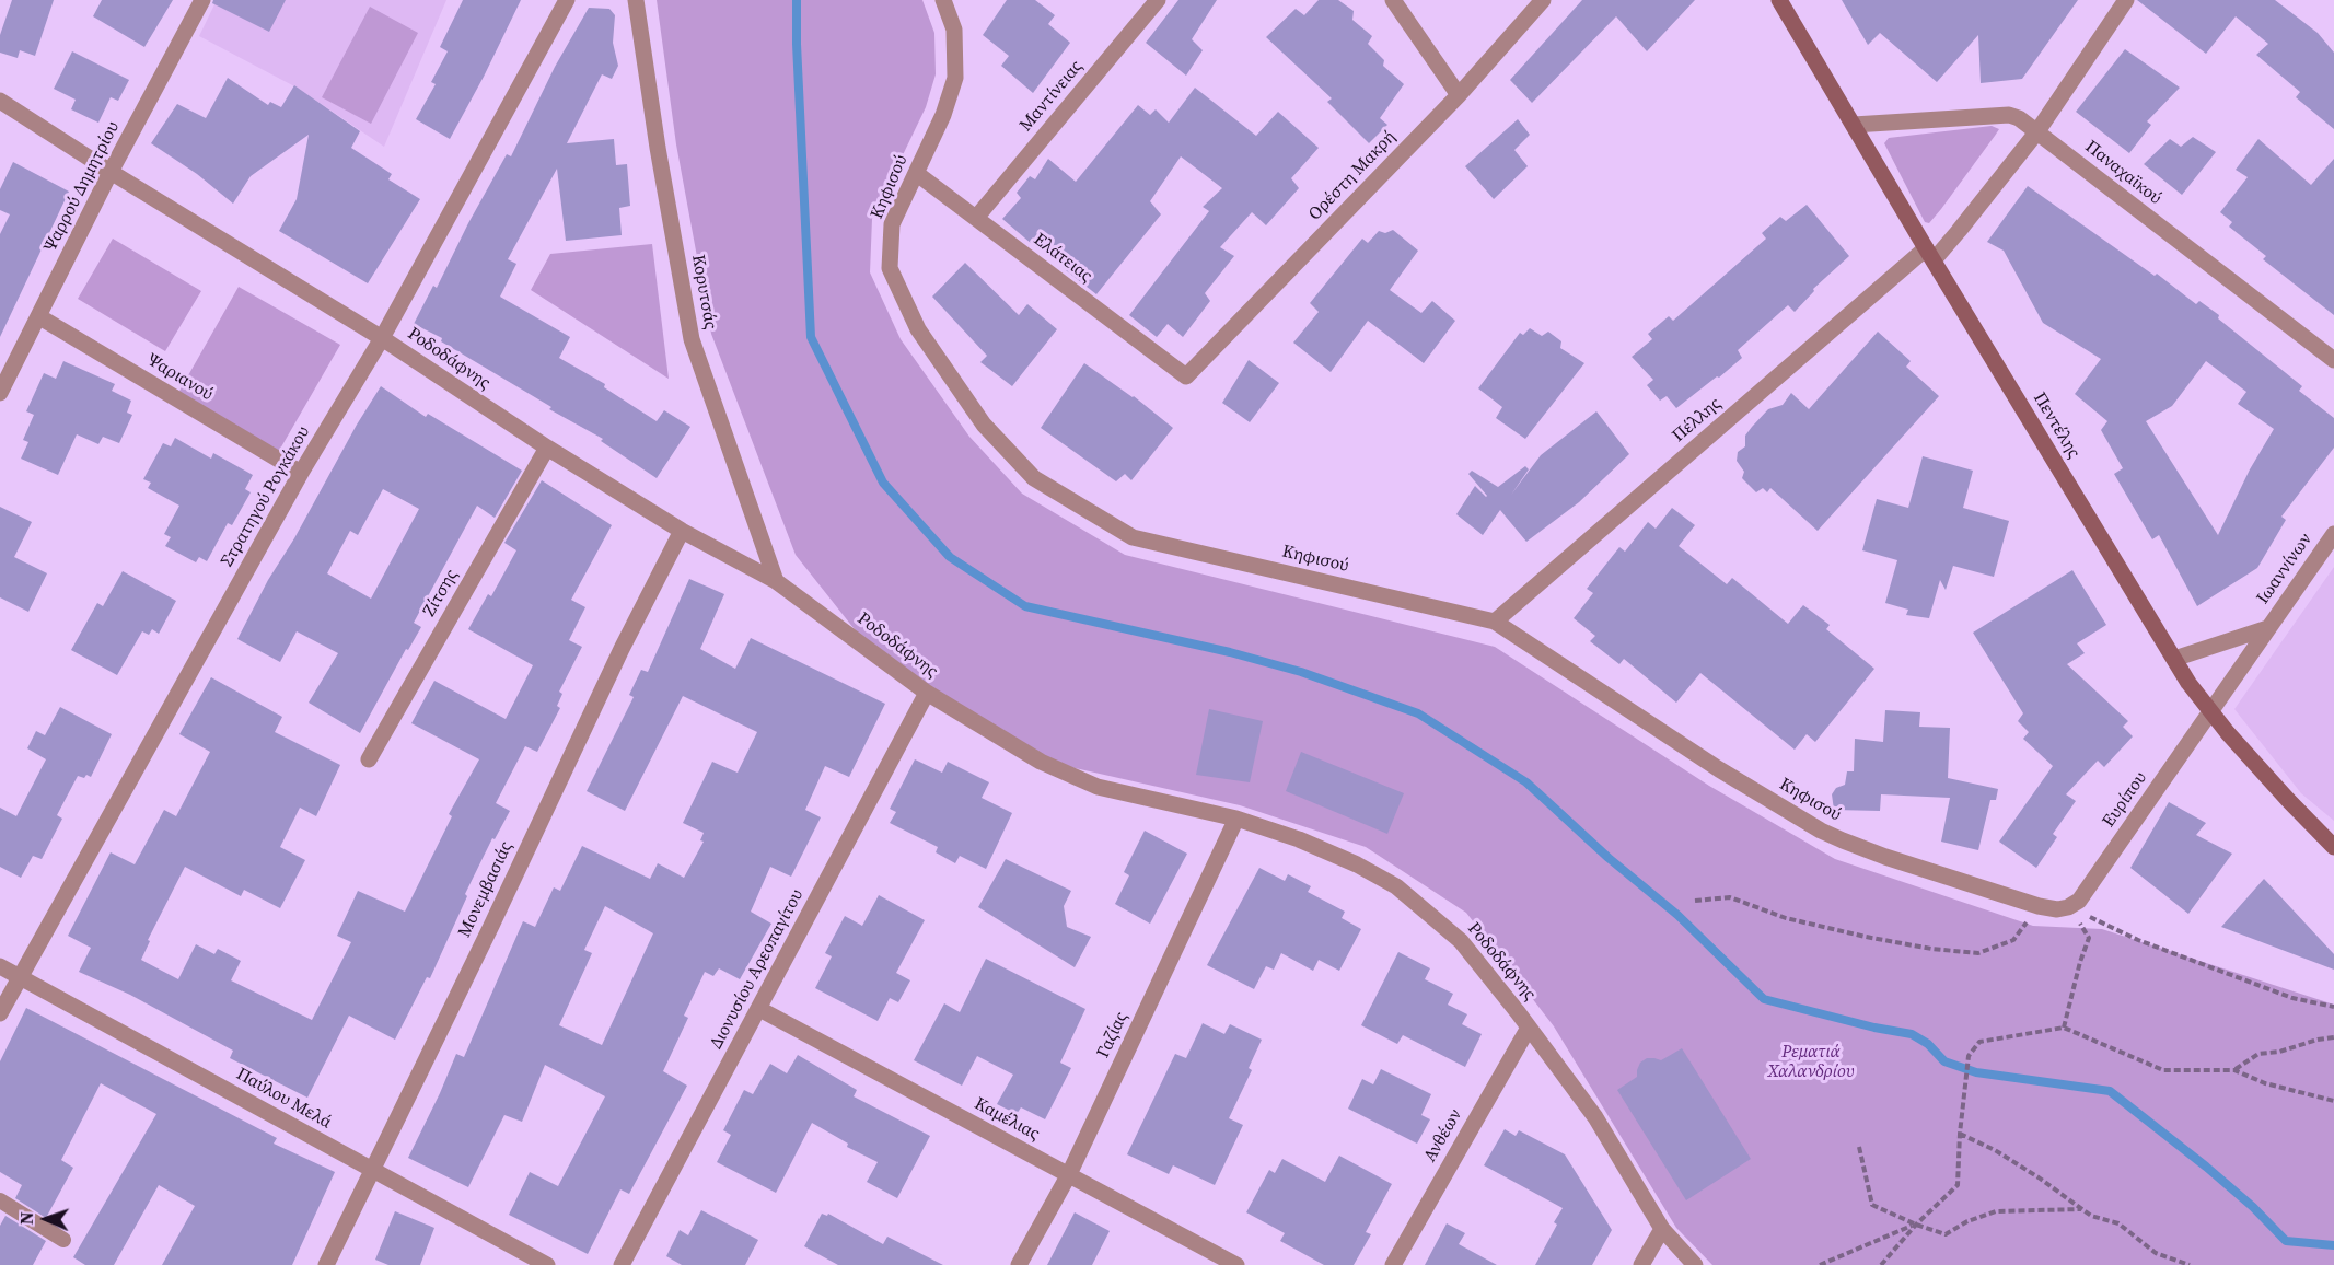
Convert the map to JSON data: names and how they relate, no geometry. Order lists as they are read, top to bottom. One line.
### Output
{"streets":{"main road":["Πεντέλης"],"street":["Μαντίνειας","Παναχαϊκού","Ορέστη Μακρή","Ψαρρού Δημητρίου","Κηφισού","Ελάτειας","Κορυτσάς","Ροδοδάφνης","Ψαριανού","Πέλλης","Στρατηγού Ρογκάκου","Ιωαννίνων","Ζίτσης","Ευρίπου","Μονεμβασιάς","Διονυσίου Αρεοπαγίτου","Γαζίας","Παύλου Μελά","Καμέλιας","Ανθέων"]},"crossings":[["Μαντίνειας","Ελάτειας"],["Παναχαϊκού","Πέλλης"],["Παναχαϊκού","Πεντέλης"],["Ορέστη Μακρή","Ελάτειας"],["Ψαρρού Δημητρίου","Ροδοδάφνης"],["Ψαρρού Δημητρίου","Ψαριανού"],["Κηφισού","Ελάτειας"],["Κηφισού","Πέλλης"],["Κηφισού","Ευρίπου"],["Κορυτσάς","Ροδοδάφνης"],["Ροδοδάφνης","Στρατηγού Ρογκάκου"],["Ροδοδάφνης","Ζίτσης"],["Ροδοδάφνης","Μονεμβασιάς"],["Ροδοδάφνης","Διονυσίου Αρεοπαγίτου"],["Ροδοδάφνης","Γαζίας"],["Ροδοδάφνης","Ανθέων"],["Ψαριανού","Στρατηγού Ρογκάκου"],["Πέλλης","Πεντέλης"],["Πεντέλης","Ιωαννίνων"],["Πεντέλης","Ευρίπου"],["Στρατηγού Ρογκάκου","Παύλου Μελά"],["Ιωαννίνων","Ευρίπου"],["Μονεμβασιάς","Παύλου Μελά"],["Διονυσίου Αρεοπαγίτου","Καμέλιας"],["Γαζίας","Καμέλιας"]],"parks":["Ρεματιά Χαλανδρίου"],"north":"left"}
